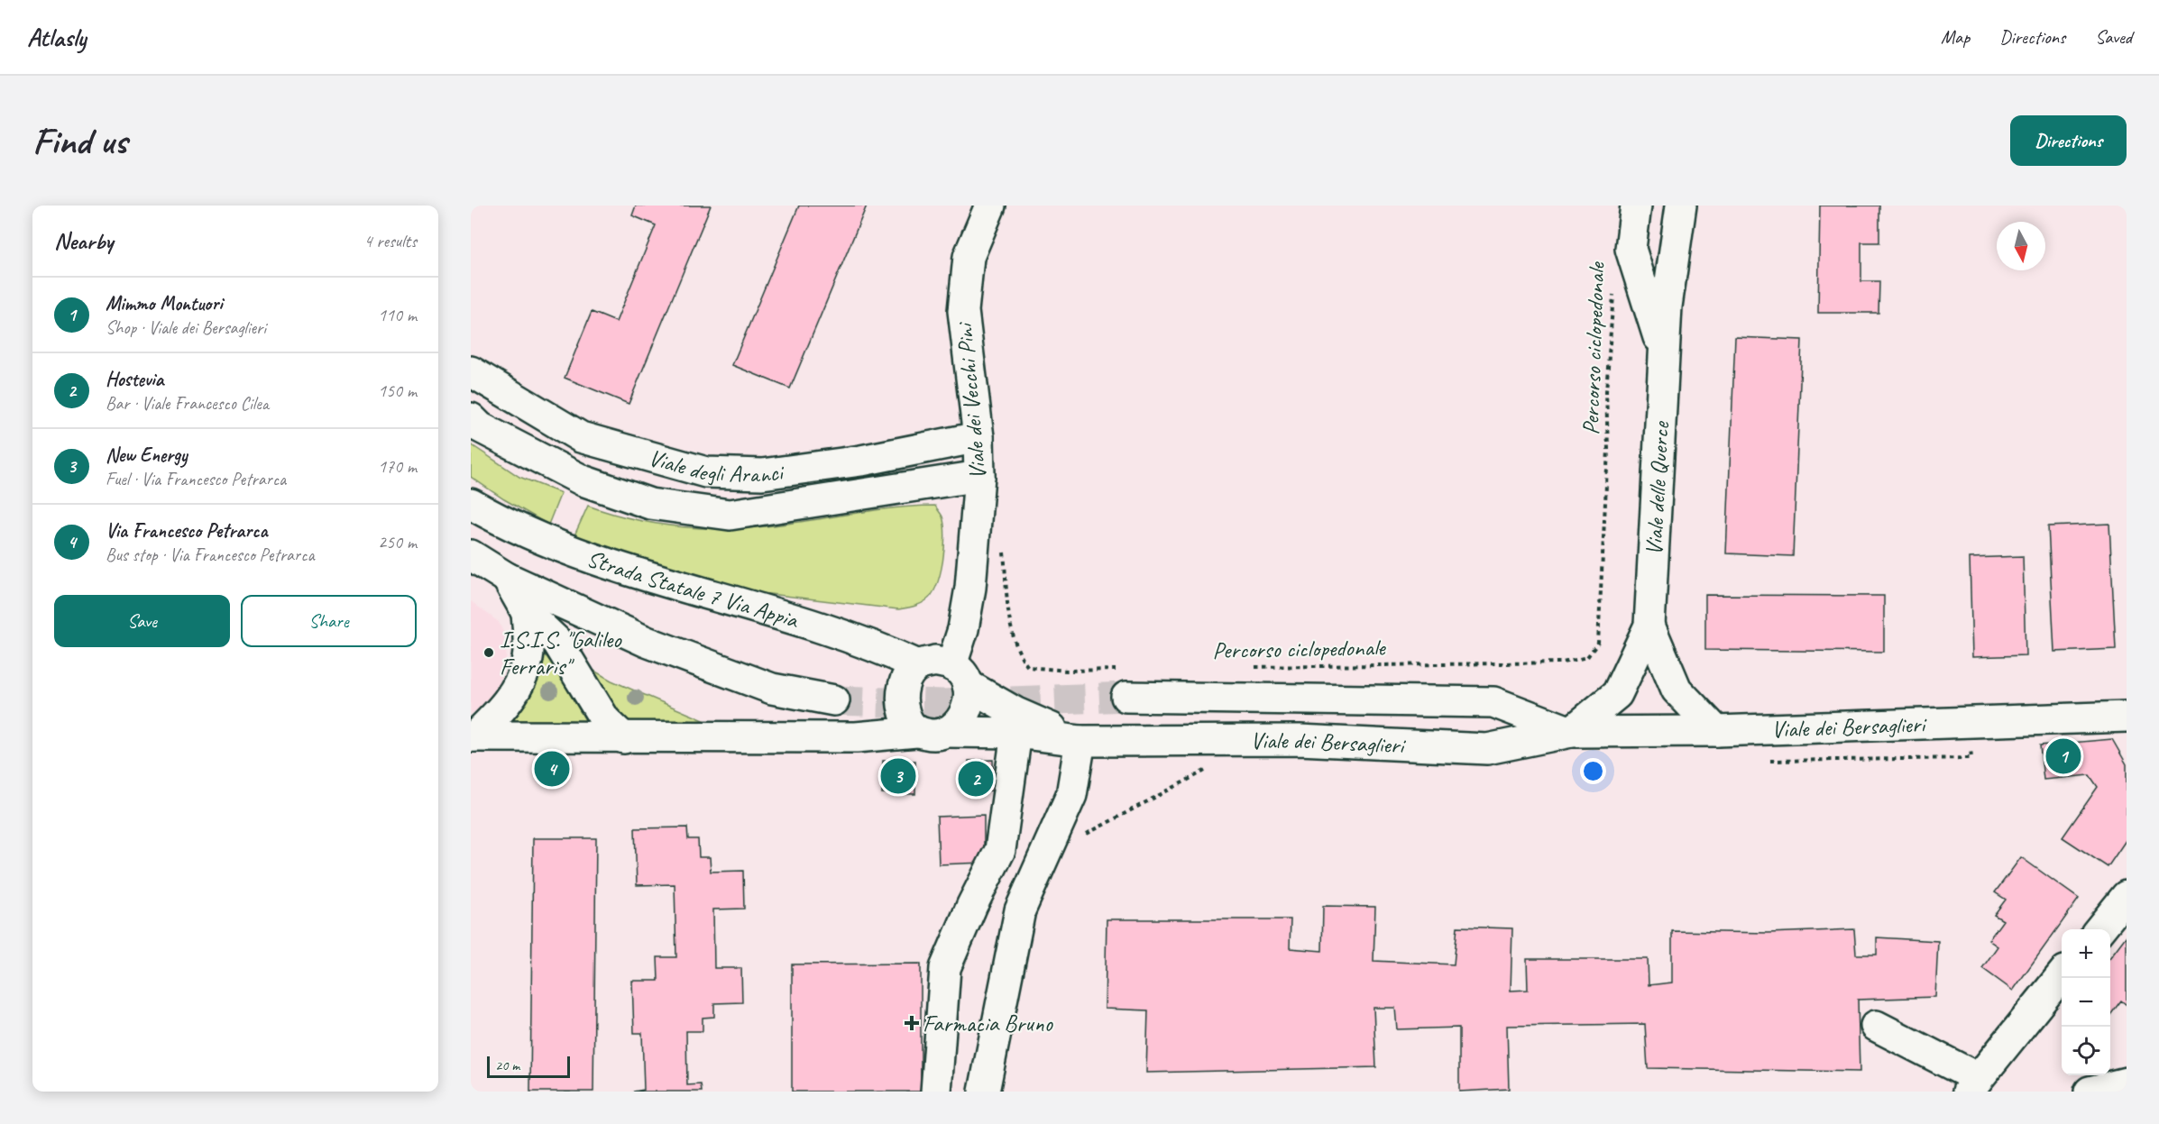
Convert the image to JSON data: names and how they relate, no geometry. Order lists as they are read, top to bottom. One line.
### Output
{"streets":{"main road":["Viale dei Vecchi Pini","Viale degli Aranci","Viale delle Querce","Strada Statale 7 Via Appia","Viale dei Bersaglieri"],"path":["Percorso ciclopedonale"]},"crossings":[["Viale dei Vecchi Pini","Viale degli Aranci"],["Viale dei Vecchi Pini","Strada Statale 7 Via Appia"],["Viale dei Vecchi Pini","Viale dei Bersaglieri"],["Viale delle Querce","Viale dei Bersaglieri"],["Strada Statale 7 Via Appia","Viale dei Bersaglieri"]],"places":{"other":["I.S.I.S. \"Galileo Ferraris\""],"health":["Farmacia Bruno"]},"scale_bar":"20 m","north":"bottom","page":{"header":"Atlasly","nav":["Map","Directions","Saved"],"buttons":["Directions",["Save","Share"]],"title":"Find us","heading":["Nearby","4 results"],"list":[{"mark":"1","name":"Mimmo Montuori","note":"Shop · Viale dei Bersaglieri","value":"110 m"},{"mark":"2","name":"Hostevia","note":"Bar · Viale Francesco Cilea","value":"150 m"},{"mark":"3","name":"New Energy","note":"Fuel · Via Francesco Petrarca","value":"170 m"},{"mark":"4","name":"Via Francesco Petrarca","note":"Bus stop · Via Francesco Petrarca","value":"250 m"}],"pins":["1","4","3","2"],"map_buttons":["+","−"],"scale":"20 m"}}
